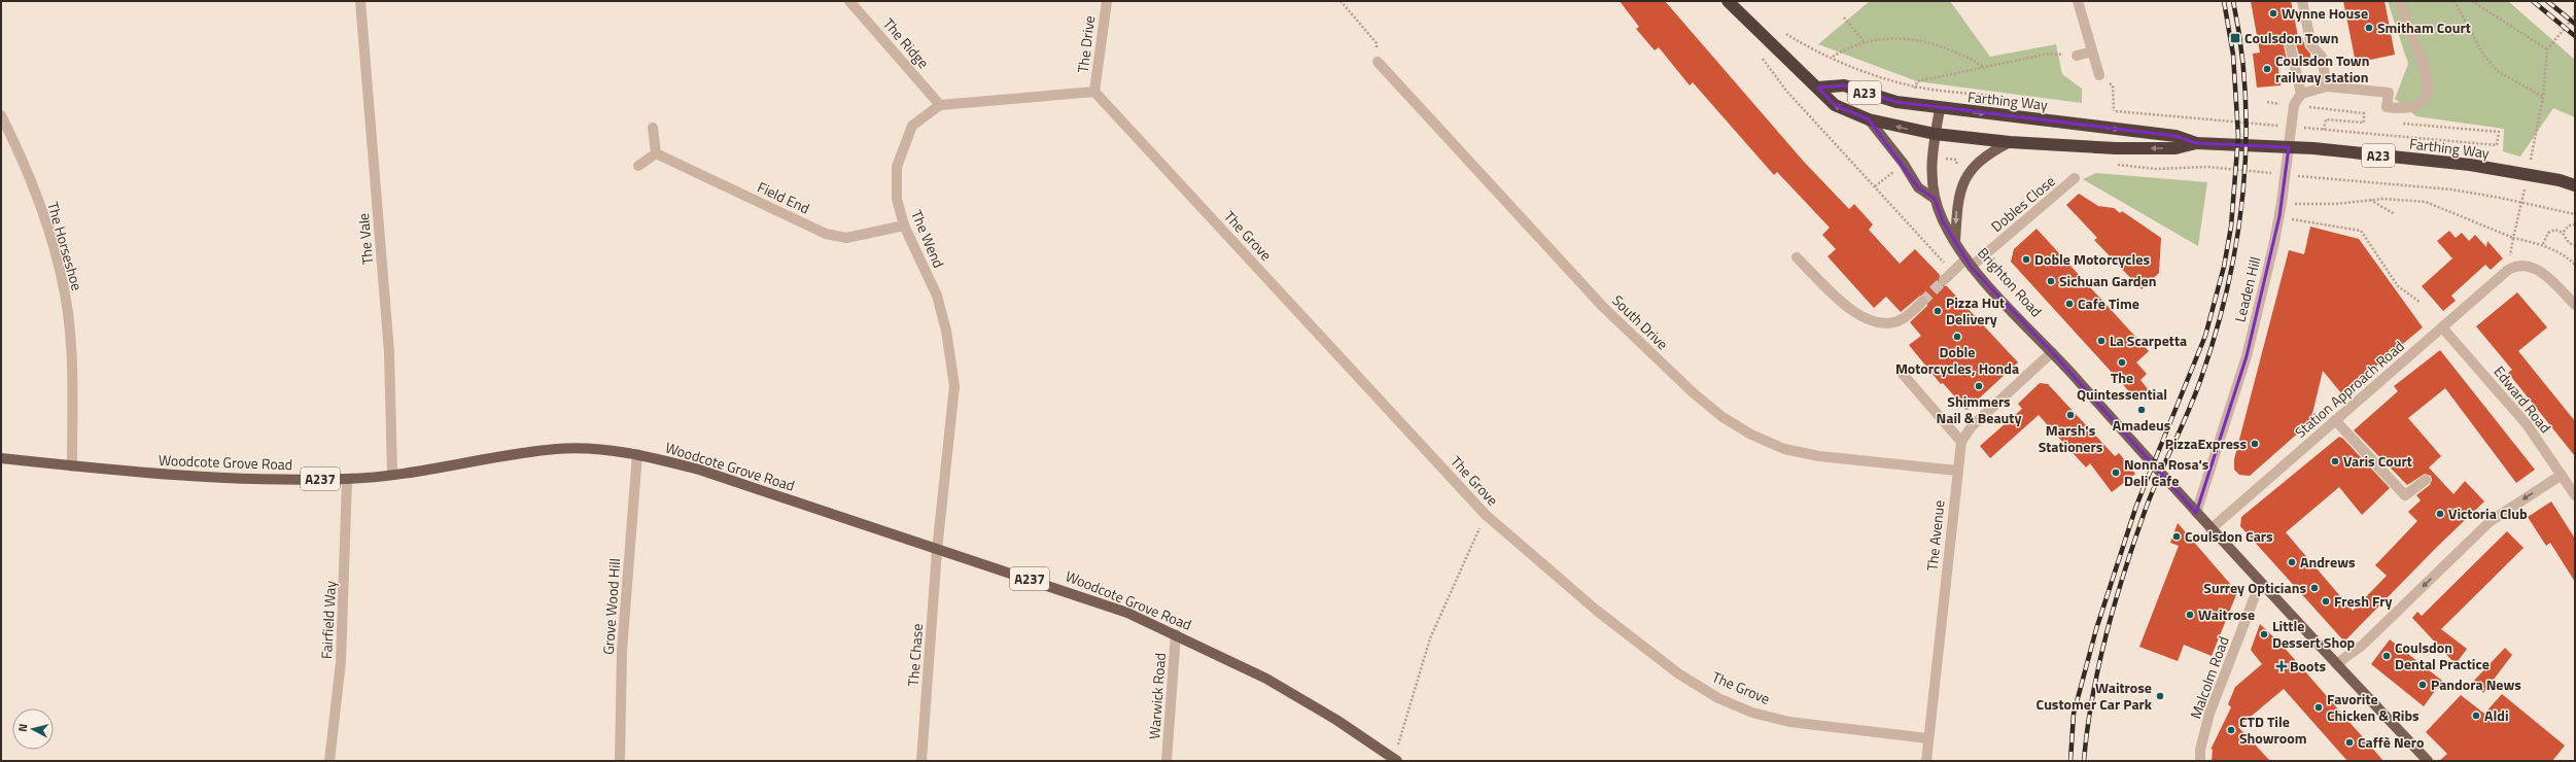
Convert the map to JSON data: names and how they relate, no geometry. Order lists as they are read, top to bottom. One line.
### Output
{"streets":{"highway":["A23","Farthing Way"],"main road":["Brighton Road","Woodcote Grove Road","A237"],"street":["The Ridge","The Drive","Field End","Dobles Close","The Grove","The Vale","The Wend","The Horseshoe","Leaden Hill","South Drive","Station Approach Road","Edward Road","The Avenue","Grove Wood Hill","Fairfield Way","The Chase","Malcolm Road","Warwick Road"]},"crossings":[["The Ridge","The Wend"],["The Drive","The Grove"],["A23","Farthing Way"],["A23","Brighton Road"],["Farthing Way","Brighton Road"],["Field End","The Wend"],["Dobles Close","Brighton Road"],["The Grove","The Avenue"],["The Vale","Woodcote Grove Road"],["The Wend","Woodcote Grove Road"],["The Wend","The Chase"],["The Horseshoe","Woodcote Grove Road"],["Brighton Road","Leaden Hill"],["Brighton Road","Station Approach Road"],["Brighton Road","Malcolm Road"],["South Drive","The Avenue"],["Station Approach Road","Edward Road"],["Woodcote Grove Road","Grove Wood Hill"],["Woodcote Grove Road","Fairfield Way"],["Woodcote Grove Road","The Chase"],["Woodcote Grove Road","Warwick Road"]],"places":{"other":["Wynne House","Smitham Court","Coulsdon Town railway station","Doble Motorcycles","Sichuan Garden","Cafe Time","Pizza Hut Delivery","Doble Motorcycles, Honda","La Scarpetta","The Quintessential","Shimmers Nail & Beauty","Amadeus","Marsh's Stationers","PizzaExpress","Varis Court","Nonna Rosa's Deli Cafe","Victoria Club","Coulsdon Cars","Andrews","Surrey Opticians","Fresh Fry","Waitrose","Little Dessert Shop","Coulsdon Dental Practice","Pandora News","Waitrose Customer Car Park","Favorite Chicken & Ribs","Aldi","CTD Tile Showroom","Caffè Nero"],"transit":["Coulsdon Town"],"health":["Boots"]},"north":"left"}
